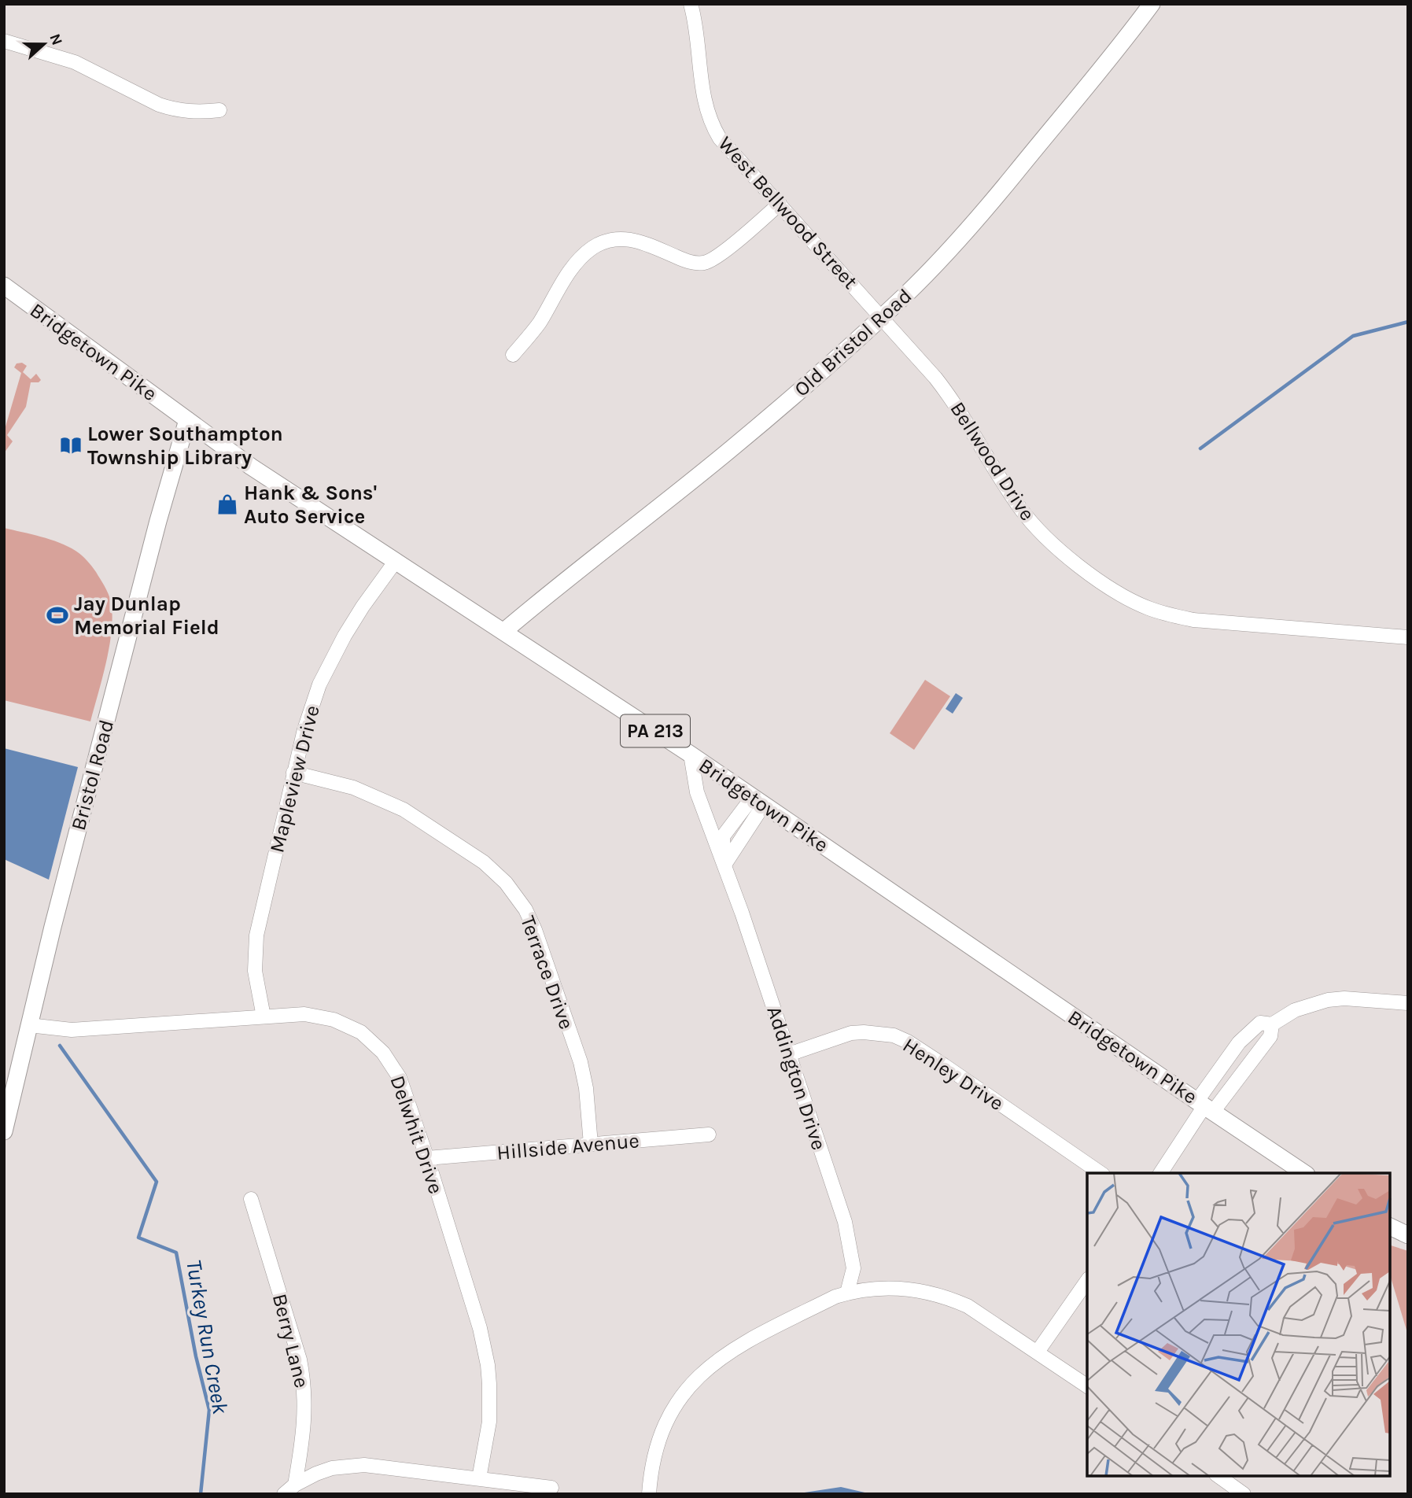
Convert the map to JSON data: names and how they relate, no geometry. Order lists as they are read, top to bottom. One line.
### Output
{"streets":{"main road":["Old Bristol Road","Bridgetown Pike","PA 213","Bristol Road"],"street":["West Bellwood Street","Bellwood Drive","Mapleview Drive","Terrace Drive","Henley Drive","Addington Drive","Delwhit Drive","Hillside Avenue","Berry Lane"]},"crossings":[["West Bellwood Street","Old Bristol Road"],["West Bellwood Street","Bellwood Drive"],["Old Bristol Road","Bridgetown Pike"],["Old Bristol Road","Bellwood Drive"],["Bridgetown Pike","Bristol Road"],["Bridgetown Pike","Mapleview Drive"],["Bridgetown Pike","Addington Drive"],["Bristol Road","Delwhit Drive"],["Mapleview Drive","Terrace Drive"],["Mapleview Drive","Delwhit Drive"],["Terrace Drive","Hillside Avenue"],["Henley Drive","Addington Drive"],["Delwhit Drive","Hillside Avenue"]],"water":["Turkey Run Creek"],"places":{"library":["Lower Southampton Township Library"],"shop":["Hank & Sons' Auto Service"],"sports":["Jay Dunlap Memorial Field"]},"north":"right"}
